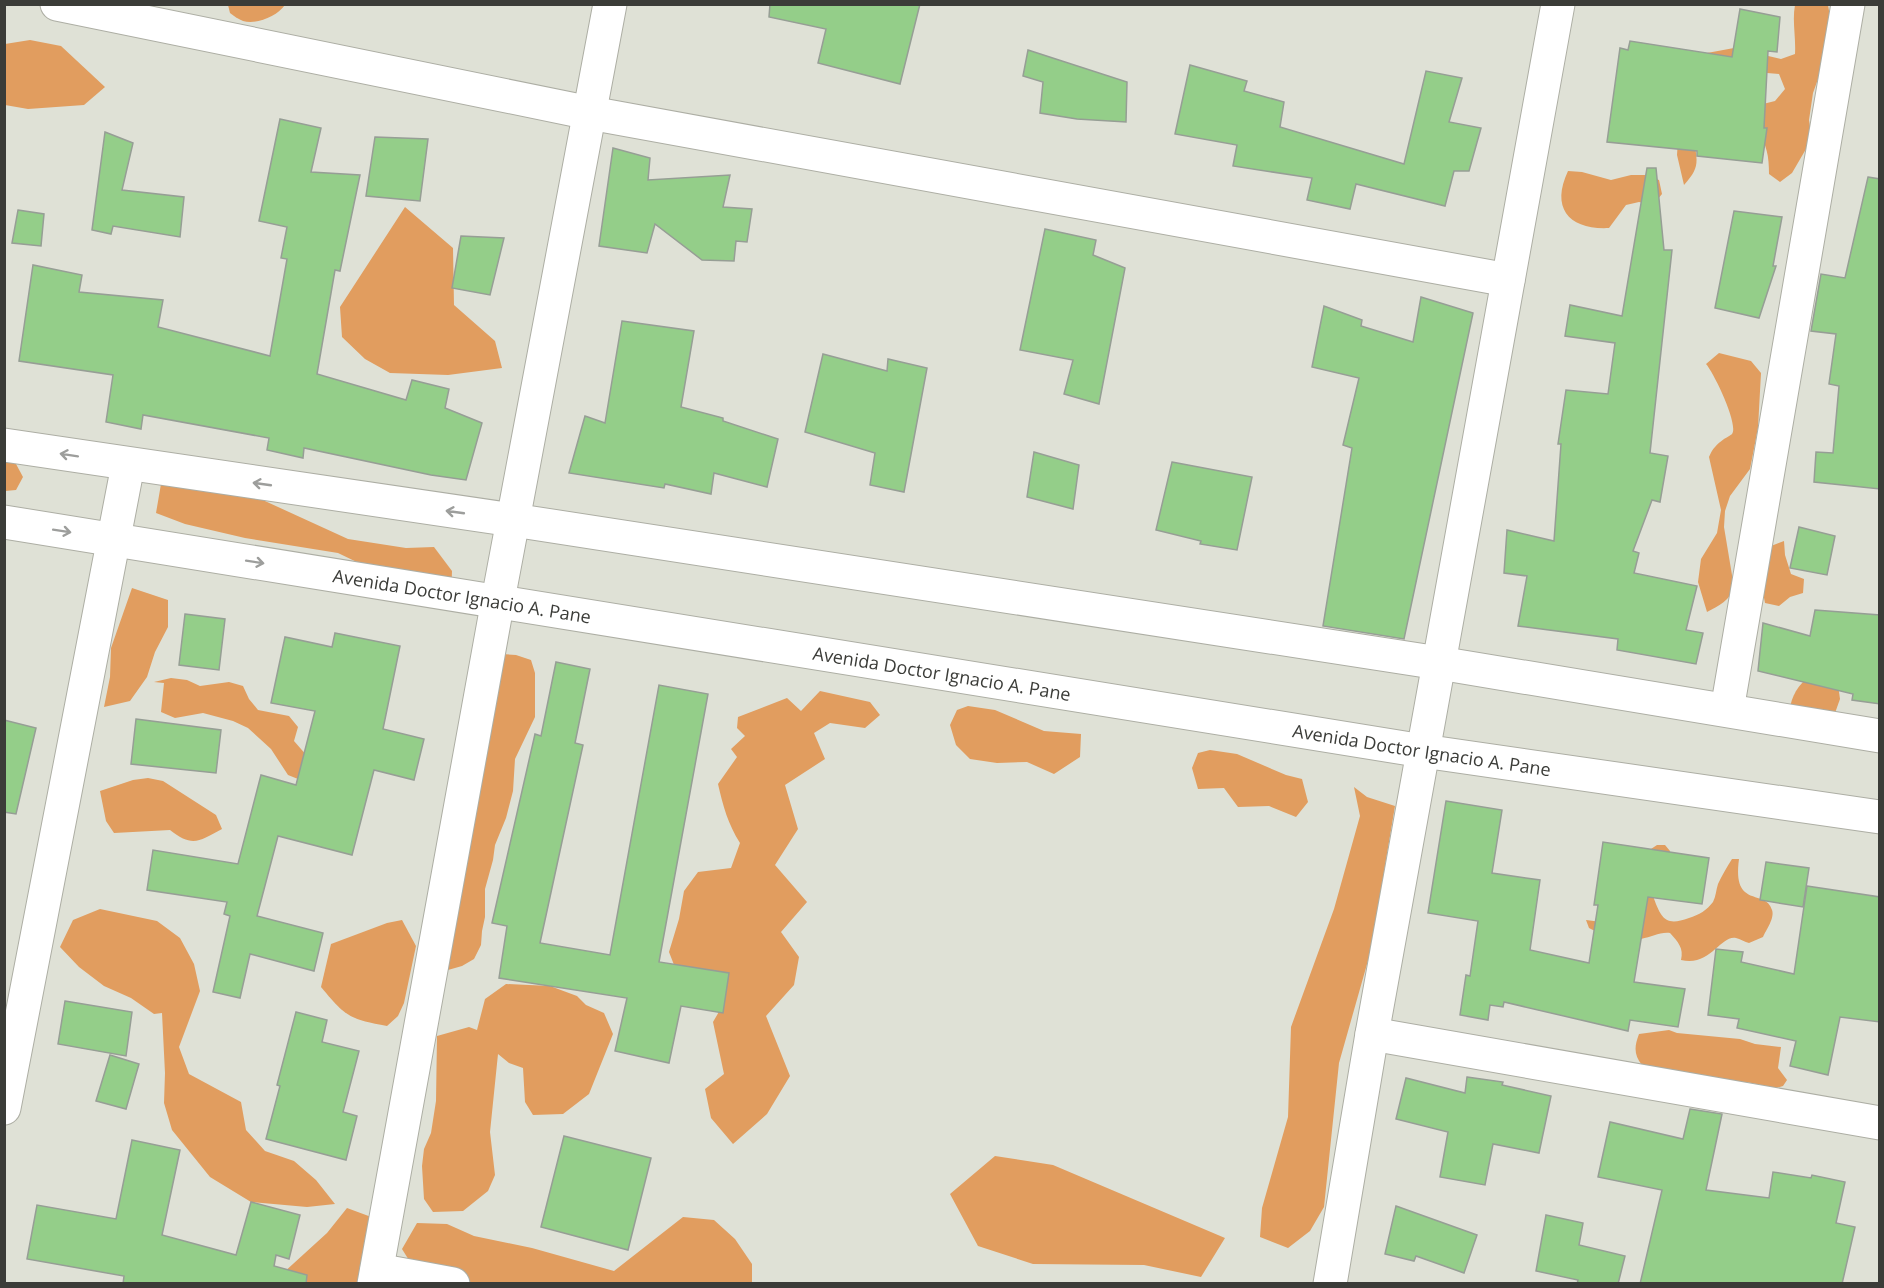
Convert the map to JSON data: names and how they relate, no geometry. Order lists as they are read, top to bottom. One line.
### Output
{"streets":{"street":["Avenida Doctor Ignacio A. Pane"]}}
